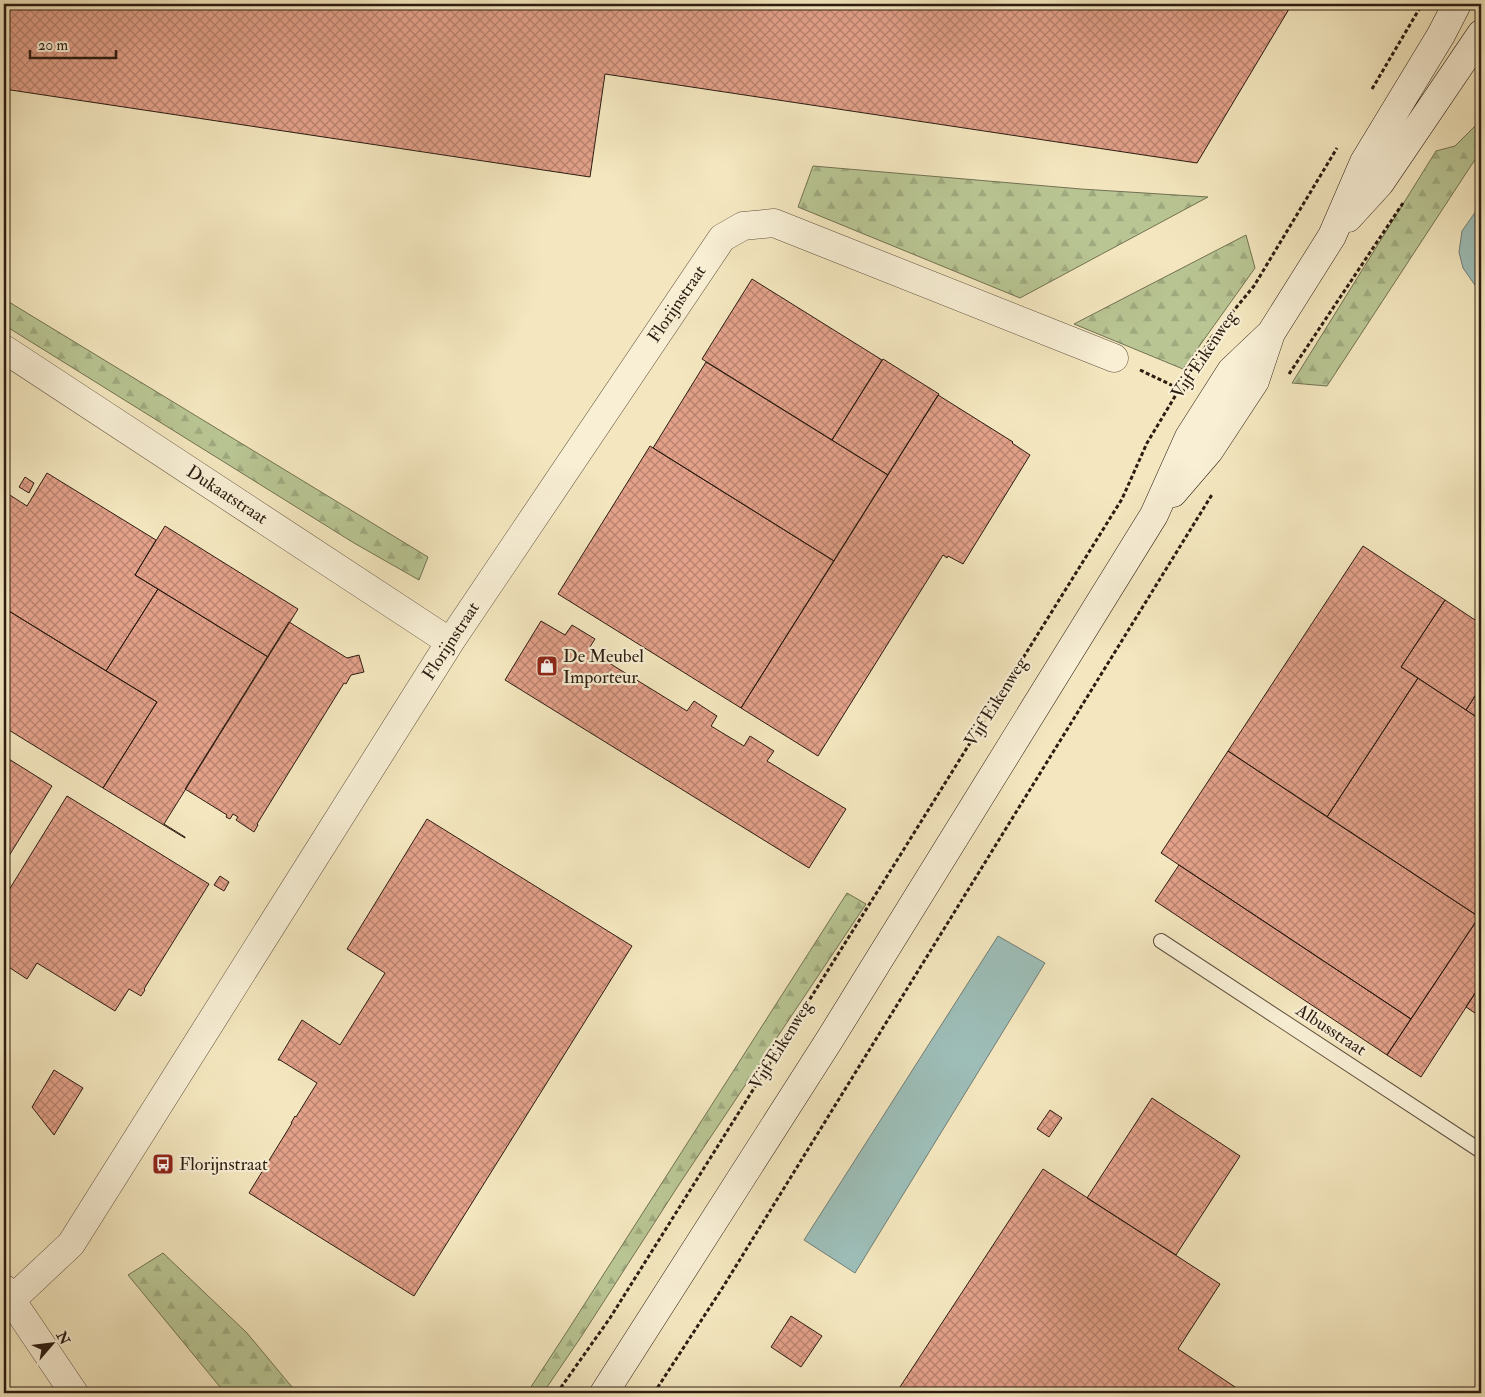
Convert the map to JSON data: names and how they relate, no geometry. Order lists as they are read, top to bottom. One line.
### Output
{"streets":{"street":["Florijnstraat","Vijf Eikenweg","Dukaatstraat"],"lane":["Albusstraat"]},"crossings":[["Florijnstraat","Dukaatstraat"]],"places":{"shop":["De Meubel Importeur"],"bus stop":["Florijnstraat"]},"scale_bar":"20 m","north":"top right"}
